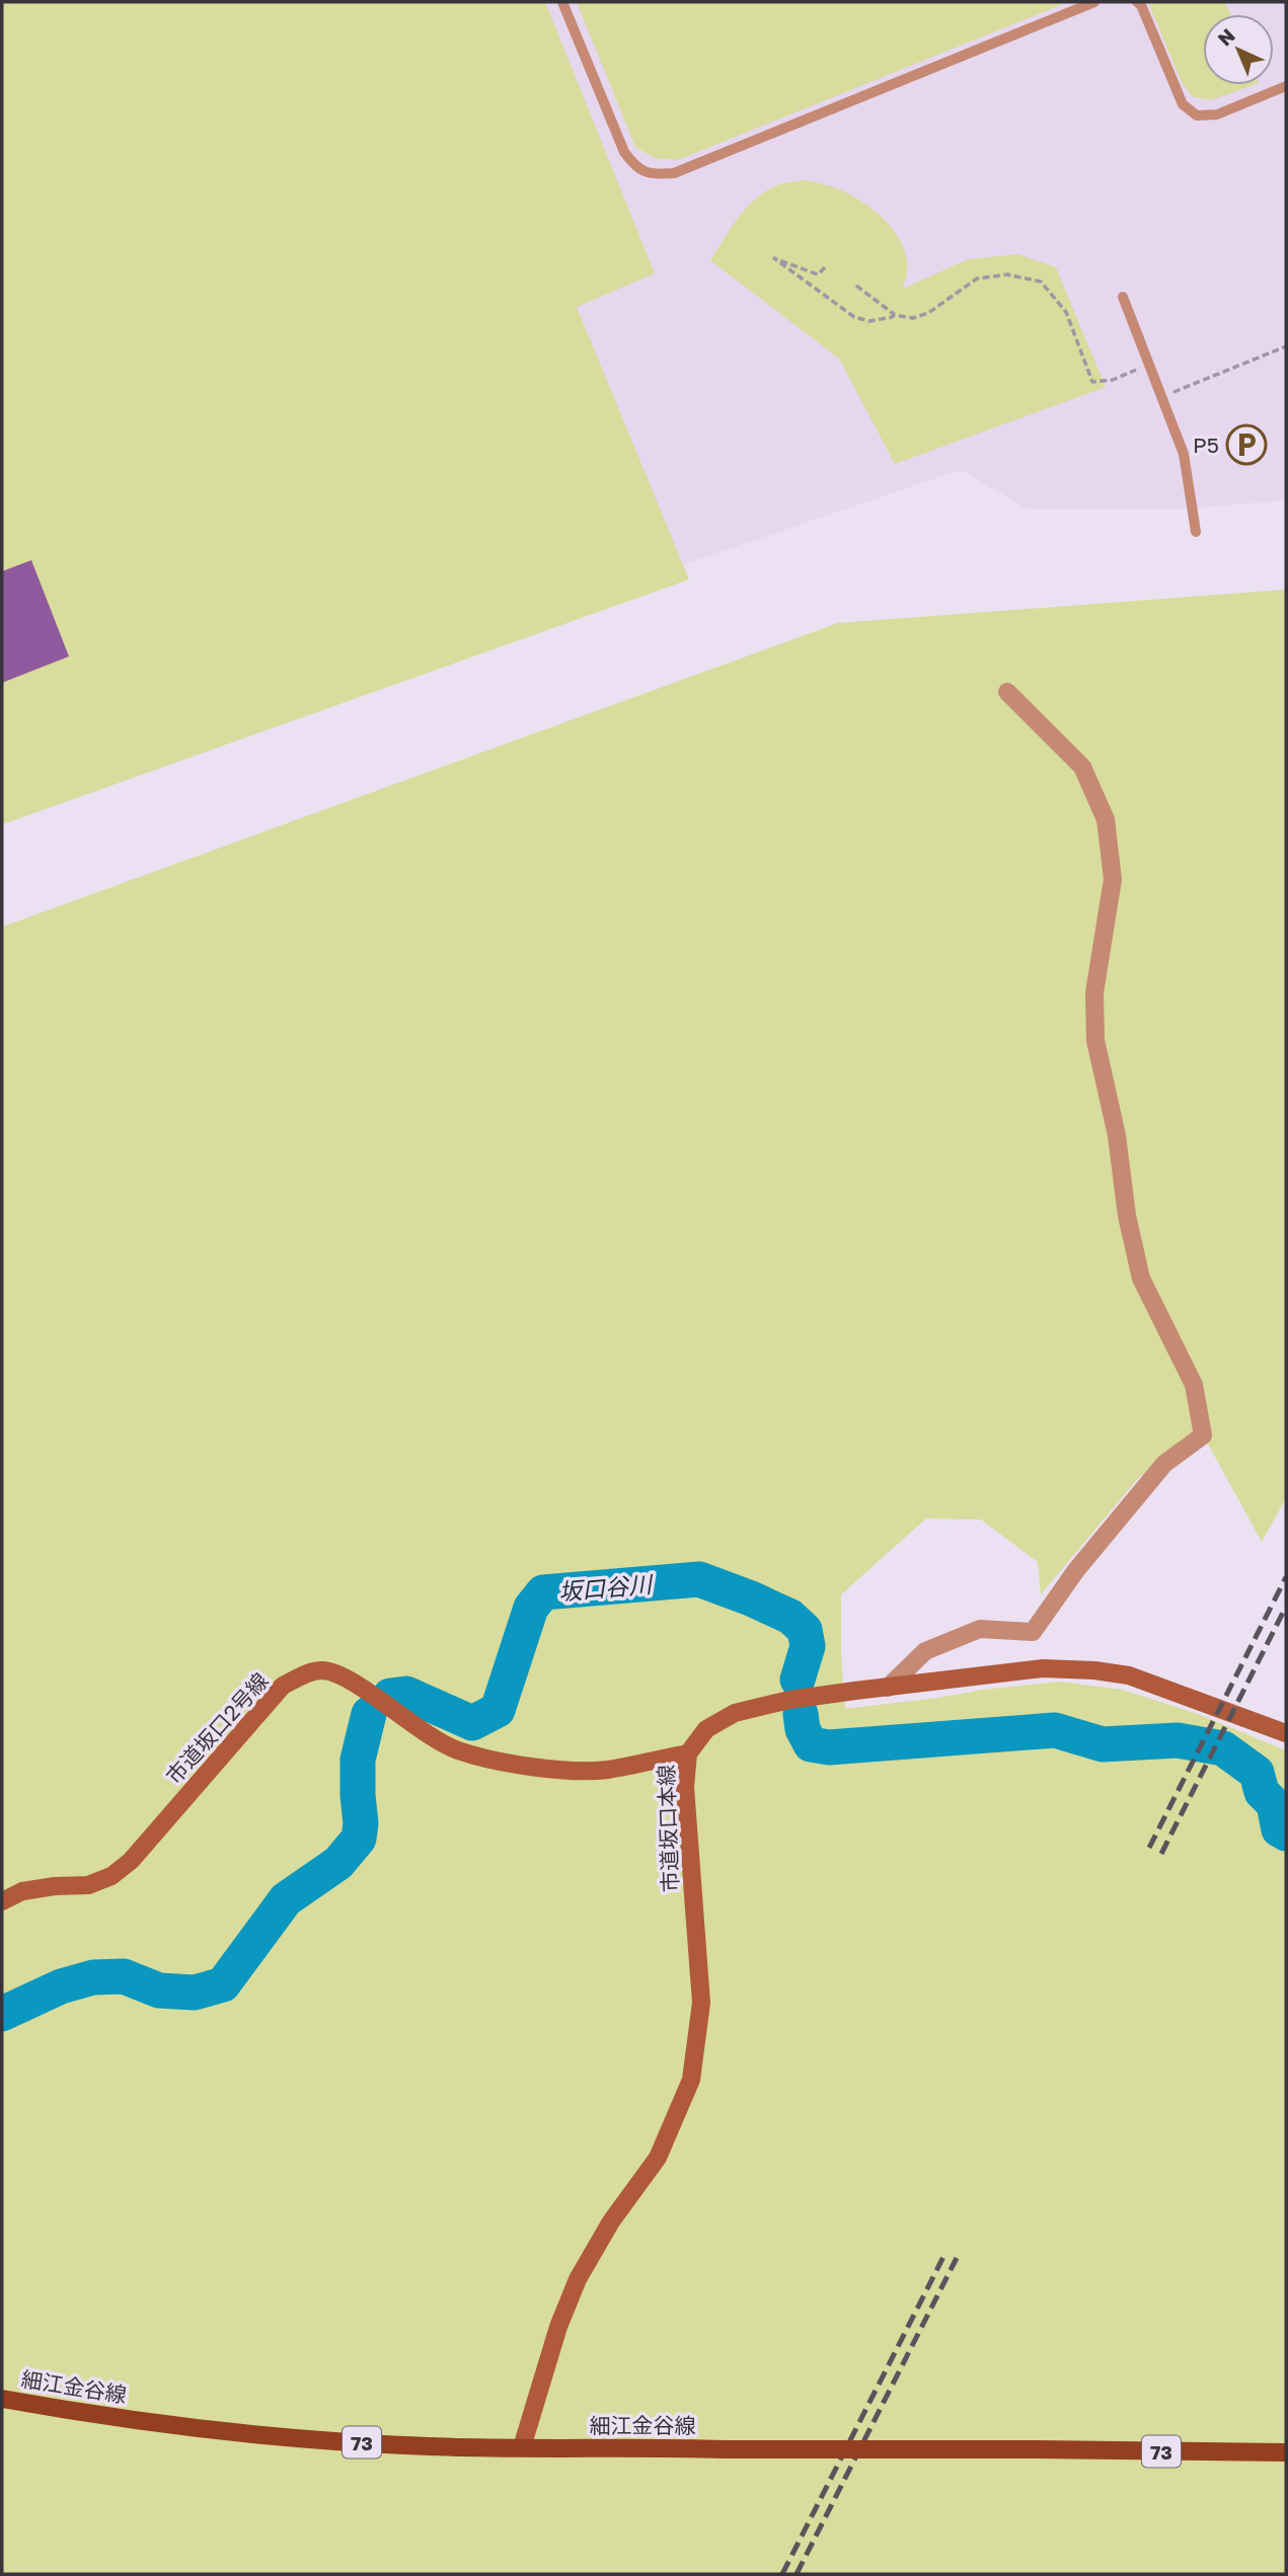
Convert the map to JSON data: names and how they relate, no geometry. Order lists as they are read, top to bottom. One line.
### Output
{"streets":{"main road":["細江金谷線","73"],"street":["市道坂口2号線","市道坂口本線"]},"crossings":[["市道坂口2号線","市道坂口本線"],["市道坂口本線","細江金谷線"]],"water":["坂口谷川"],"places":{"parking":["P5"]},"north":"top left"}
